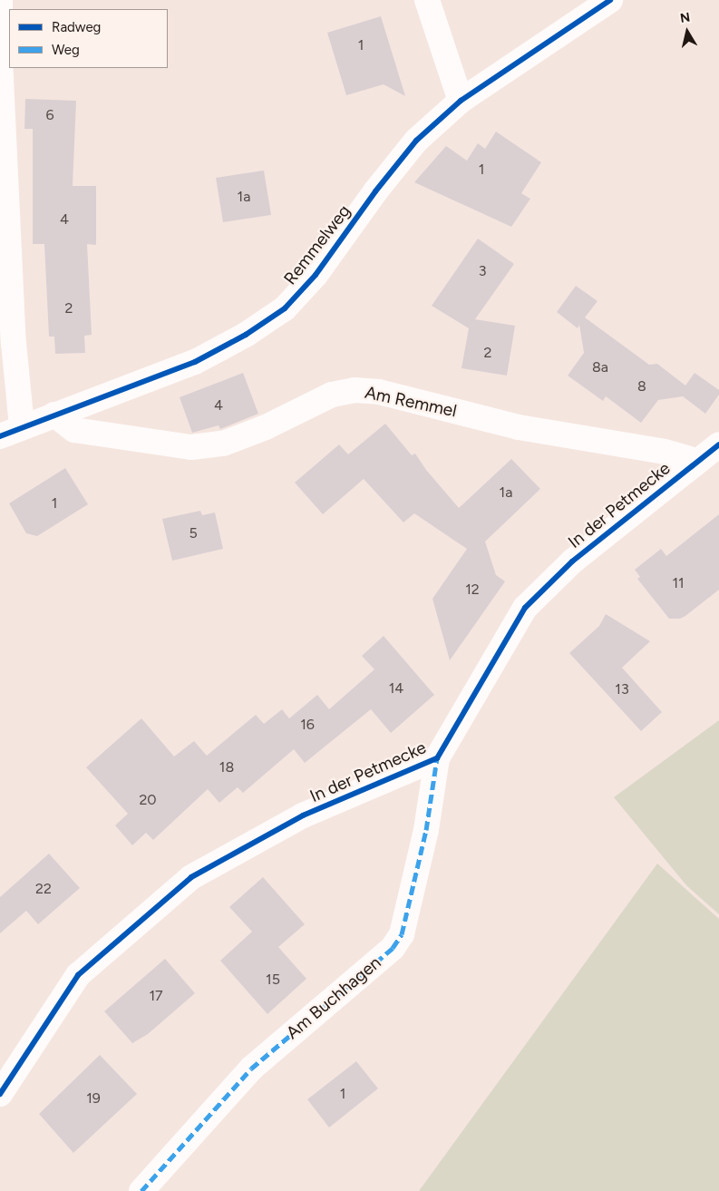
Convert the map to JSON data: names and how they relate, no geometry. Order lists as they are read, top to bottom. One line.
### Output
{"streets":{"street":["Remmelweg","Am Remmel","In der Petmecke","Am Buchhagen"]},"crossings":[["Remmelweg","Am Remmel"],["Am Remmel","In der Petmecke"],["In der Petmecke","Am Buchhagen"]],"house_numbers":["1","6","1","1a","4","3","2","2","8a","8","4","1a","1","5","11","12","14","13","16","18","20","22","15","17","1","19"],"legend":["Radweg","Weg"],"north":"top"}
